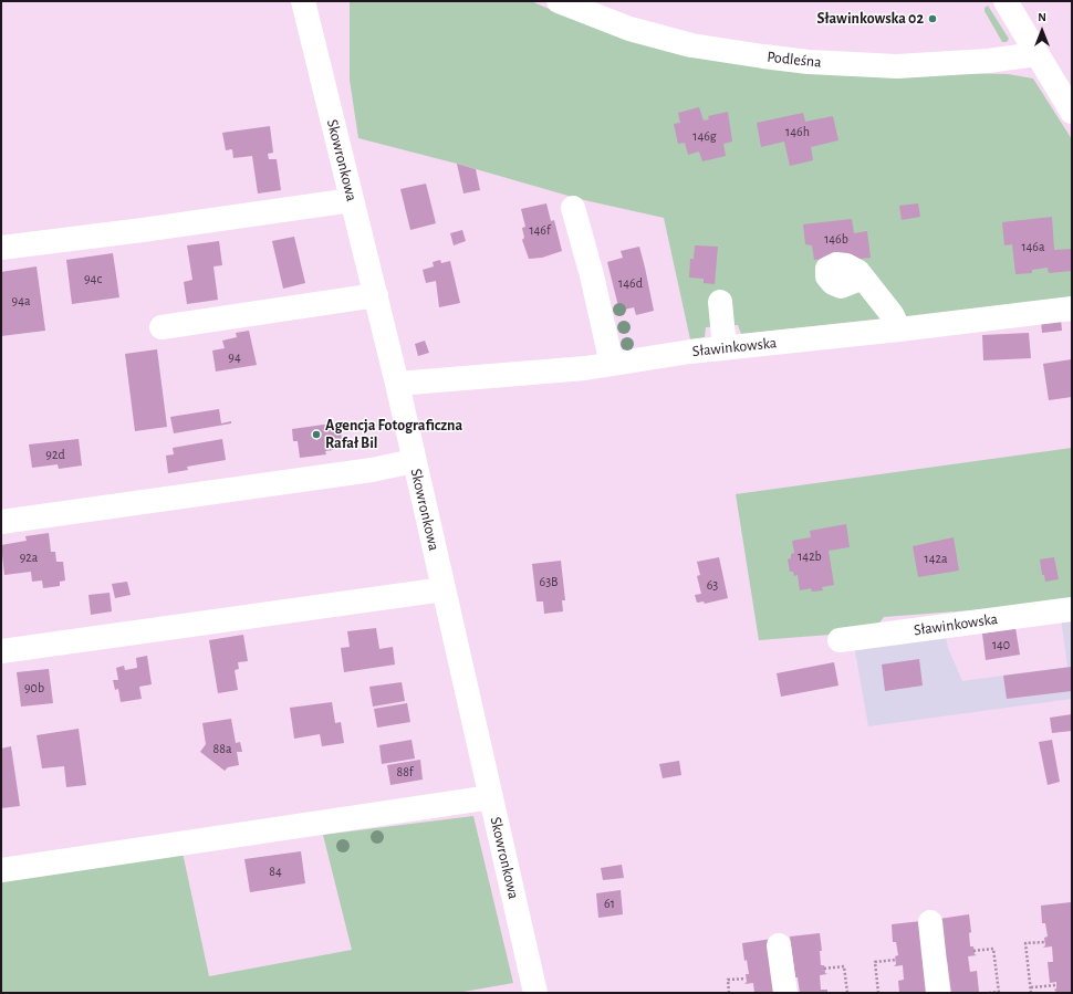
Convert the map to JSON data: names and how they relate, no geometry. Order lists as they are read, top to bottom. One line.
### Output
{"streets":{"street":["Podleśna","Skowronkowa","Sławinkowska"]},"crossings":[["Skowronkowa","Sławinkowska"]],"places":["Sławinkowska 02","Agencja Fotograficzna Rafał Bil"],"house_numbers":["146h","146g","146f","146b","146a","94c","146d","94a","94","92d","142b","92a","142a","63B","63","140","90b","88a","88f","84","61"],"north":"top"}
